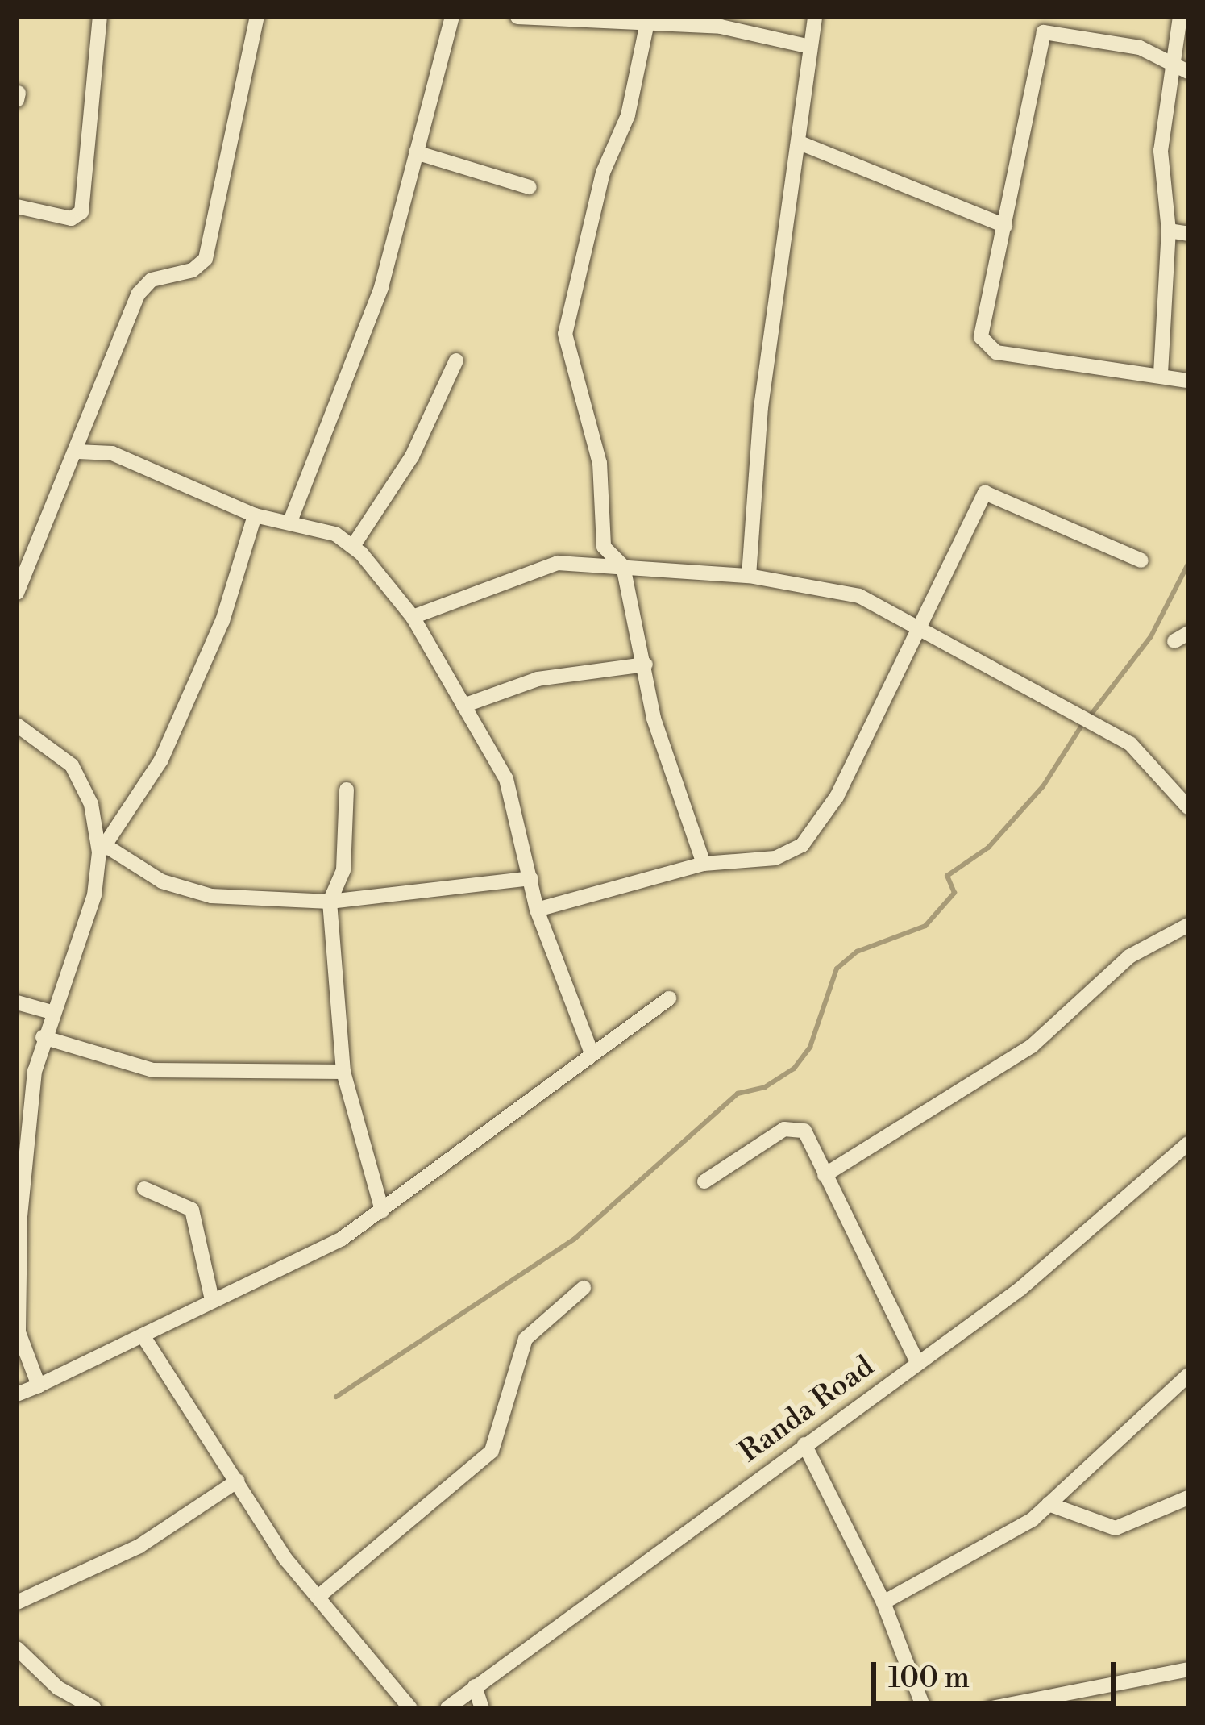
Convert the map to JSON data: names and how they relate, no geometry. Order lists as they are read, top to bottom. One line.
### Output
{"streets":{"street":["Randa Road"]},"scale_bar":"100 m"}
